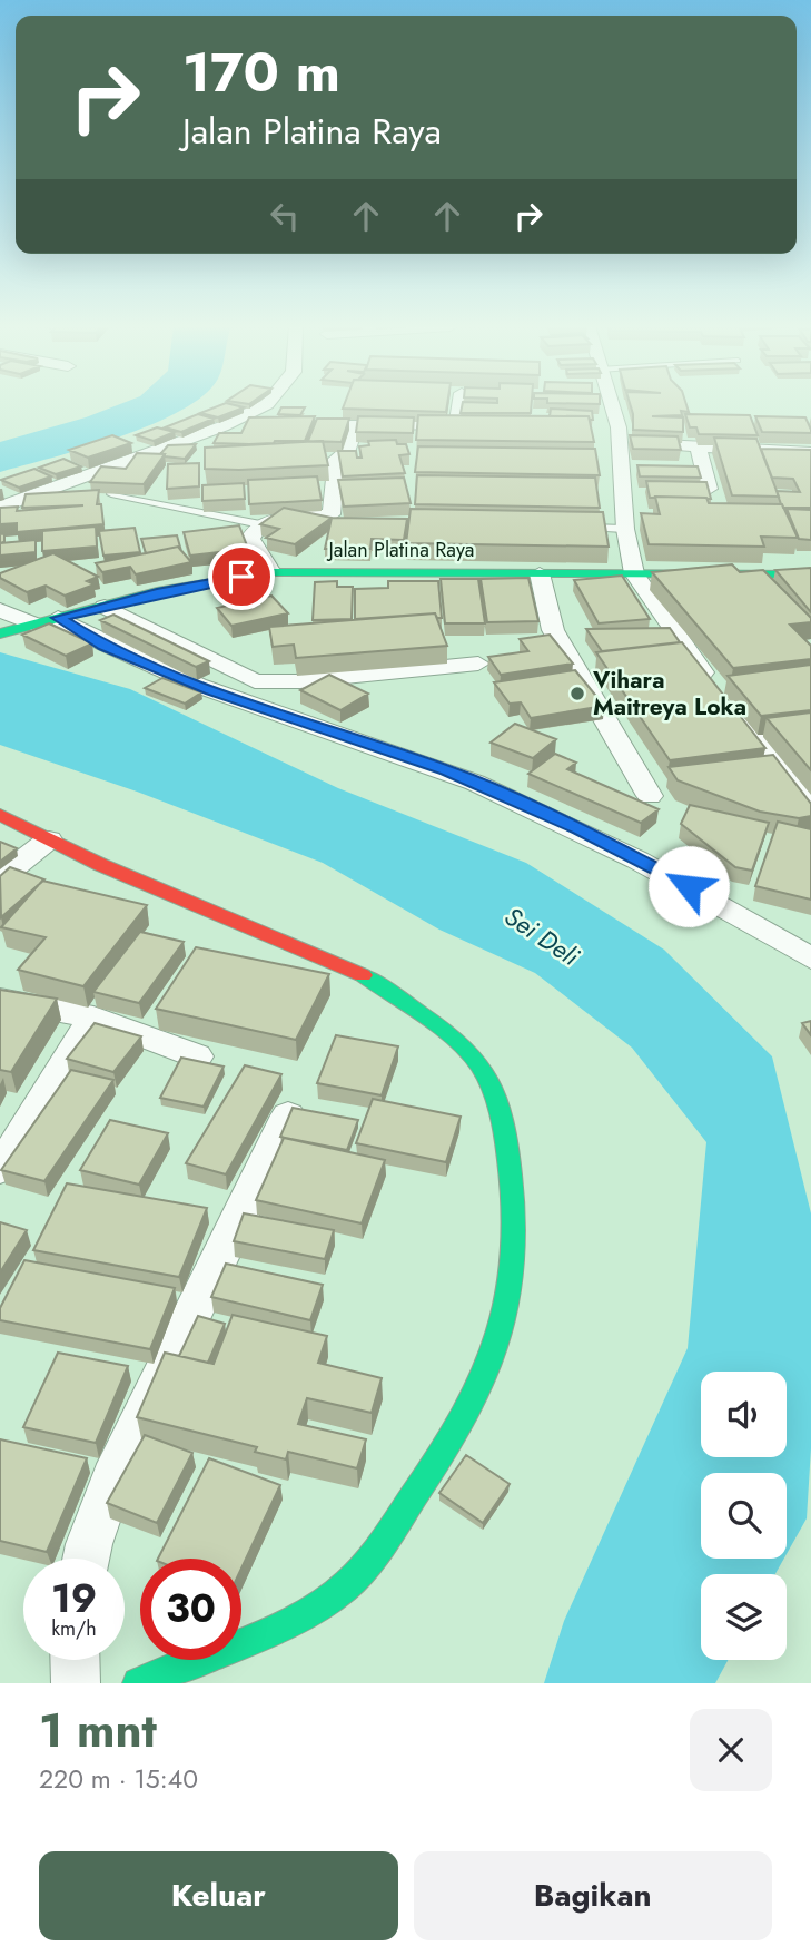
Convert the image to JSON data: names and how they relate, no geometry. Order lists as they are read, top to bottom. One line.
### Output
{"streets":{"street":["Jalan Platina Raya"]},"water":["Sei Deli"],"places":["Vihara Maitreya Loka"],"page":{"turn":["170 m","Jalan Platina Raya"],"speed":"19 km/h","limit":"30","heading":["1 mnt","220 m · 15:40"],"buttons":["Keluar","Bagikan"]}}
